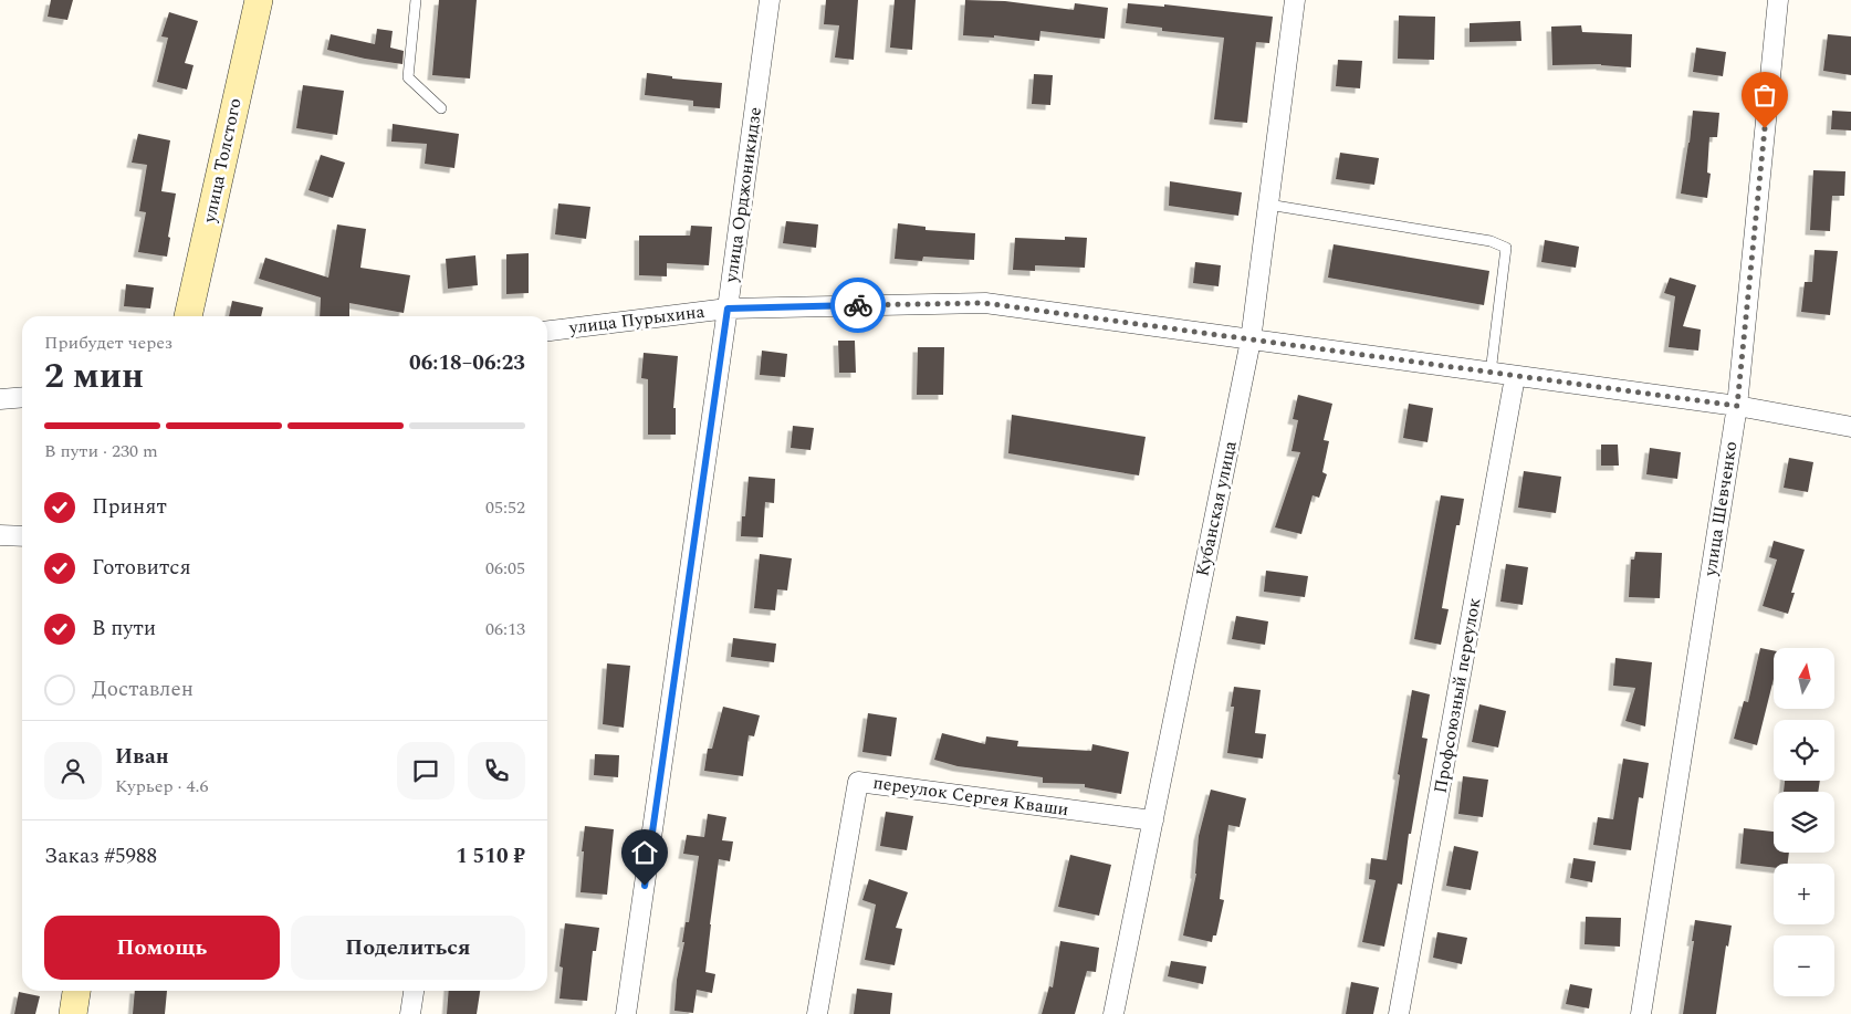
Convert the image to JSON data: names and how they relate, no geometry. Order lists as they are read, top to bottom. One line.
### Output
{"streets":{"street":["улица Толстого","улица Орджоникидзе","улица Пурыхина","Кубанская улица","улица Шевченко","Профсоюзный переулок","переулок Сергея Кваши"]},"crossings":[["улица Орджоникидзе","улица Пурыхина"],["улица Пурыхина","Кубанская улица"],["улица Пурыхина","улица Шевченко"],["улица Пурыхина","Профсоюзный переулок"],["Кубанская улица","переулок Сергея Кваши"]],"north":"top","page":{"heading":["2 мин","Прибудет через","06:18–06:23"],"panel":["Иван","Курьер · 4.6","Заказ #5988","1 510 ₽"],"bar":"В пути · 230 m","list":[["Принят","05:52"],["Готовится","06:05"],["В пути","06:13"],"Доставлен"],"map_buttons":["+","−"],"buttons":["Помощь","Поделиться"]}}
